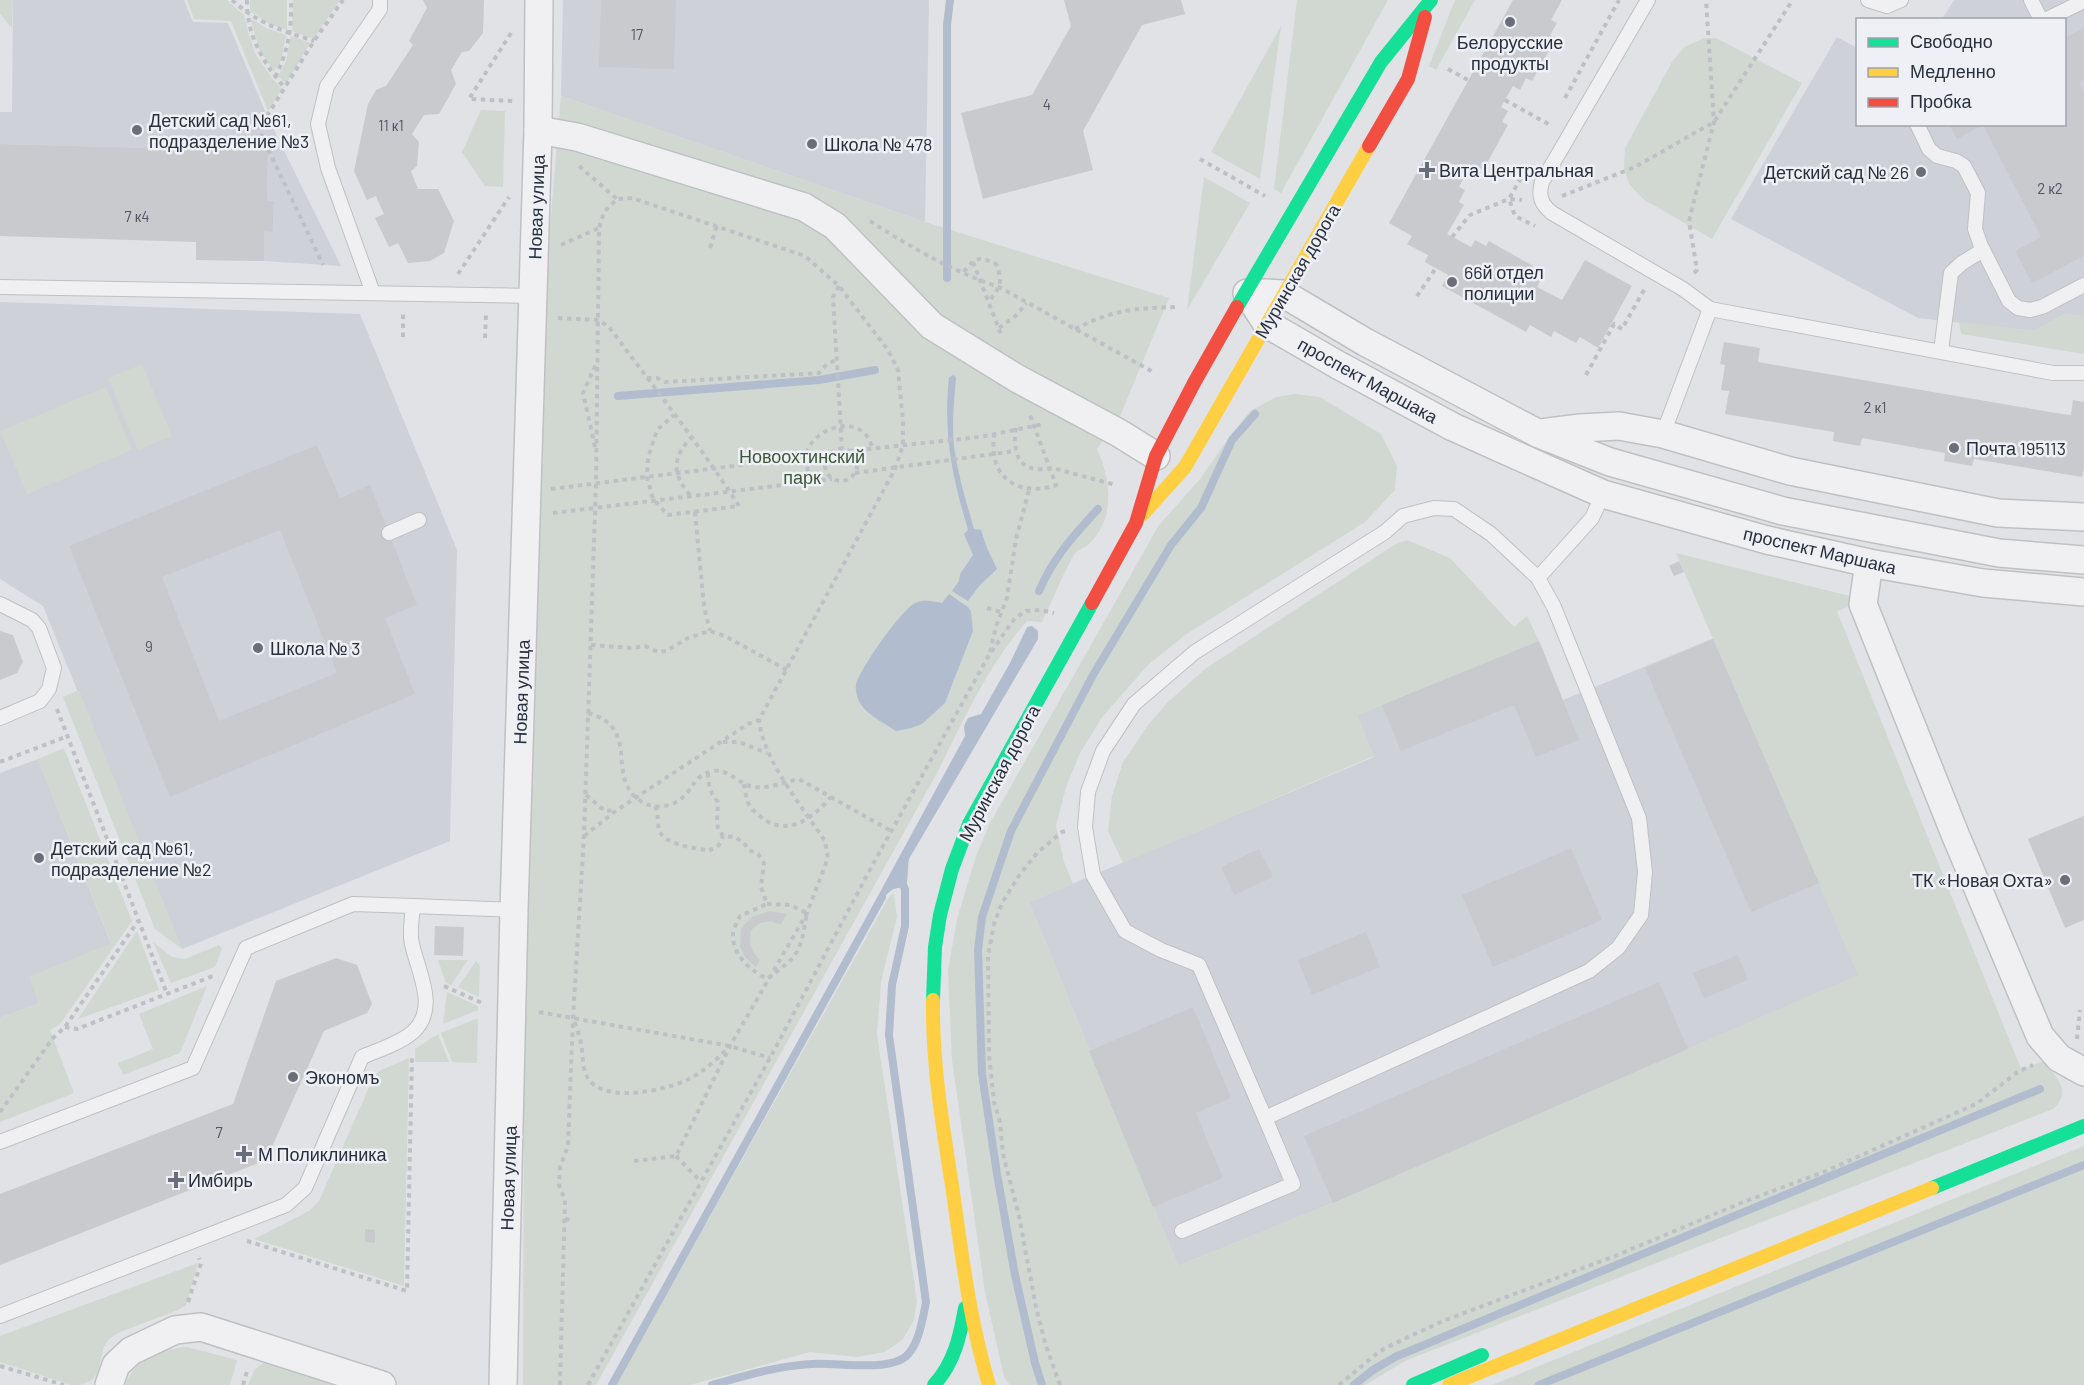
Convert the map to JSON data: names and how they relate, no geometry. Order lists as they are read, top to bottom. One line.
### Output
{"streets":{"street":["Новая улица","Муринская дорога","проспект Маршака"]},"crossings":[["Муринская дорога","проспект Маршака"]],"parks":["Новоохтинский парк"],"places":{"other":["Белорусские продукты","Детский сад №61, подразделение №3","Школа № 478","Детский сад № 26","66й отдел полиции","Почта 195113","Школа № 3","Детский сад №61, подразделение №2","ТК «Новая Охта»","Экономъ"],"health":["Вита Центральная","М Поликлиника","Имбирь"]},"house_numbers":["17","4","11 к1","2 к2","7 к4","2 к1","9","7"],"legend":["Свободно","Медленно","Пробка"]}
